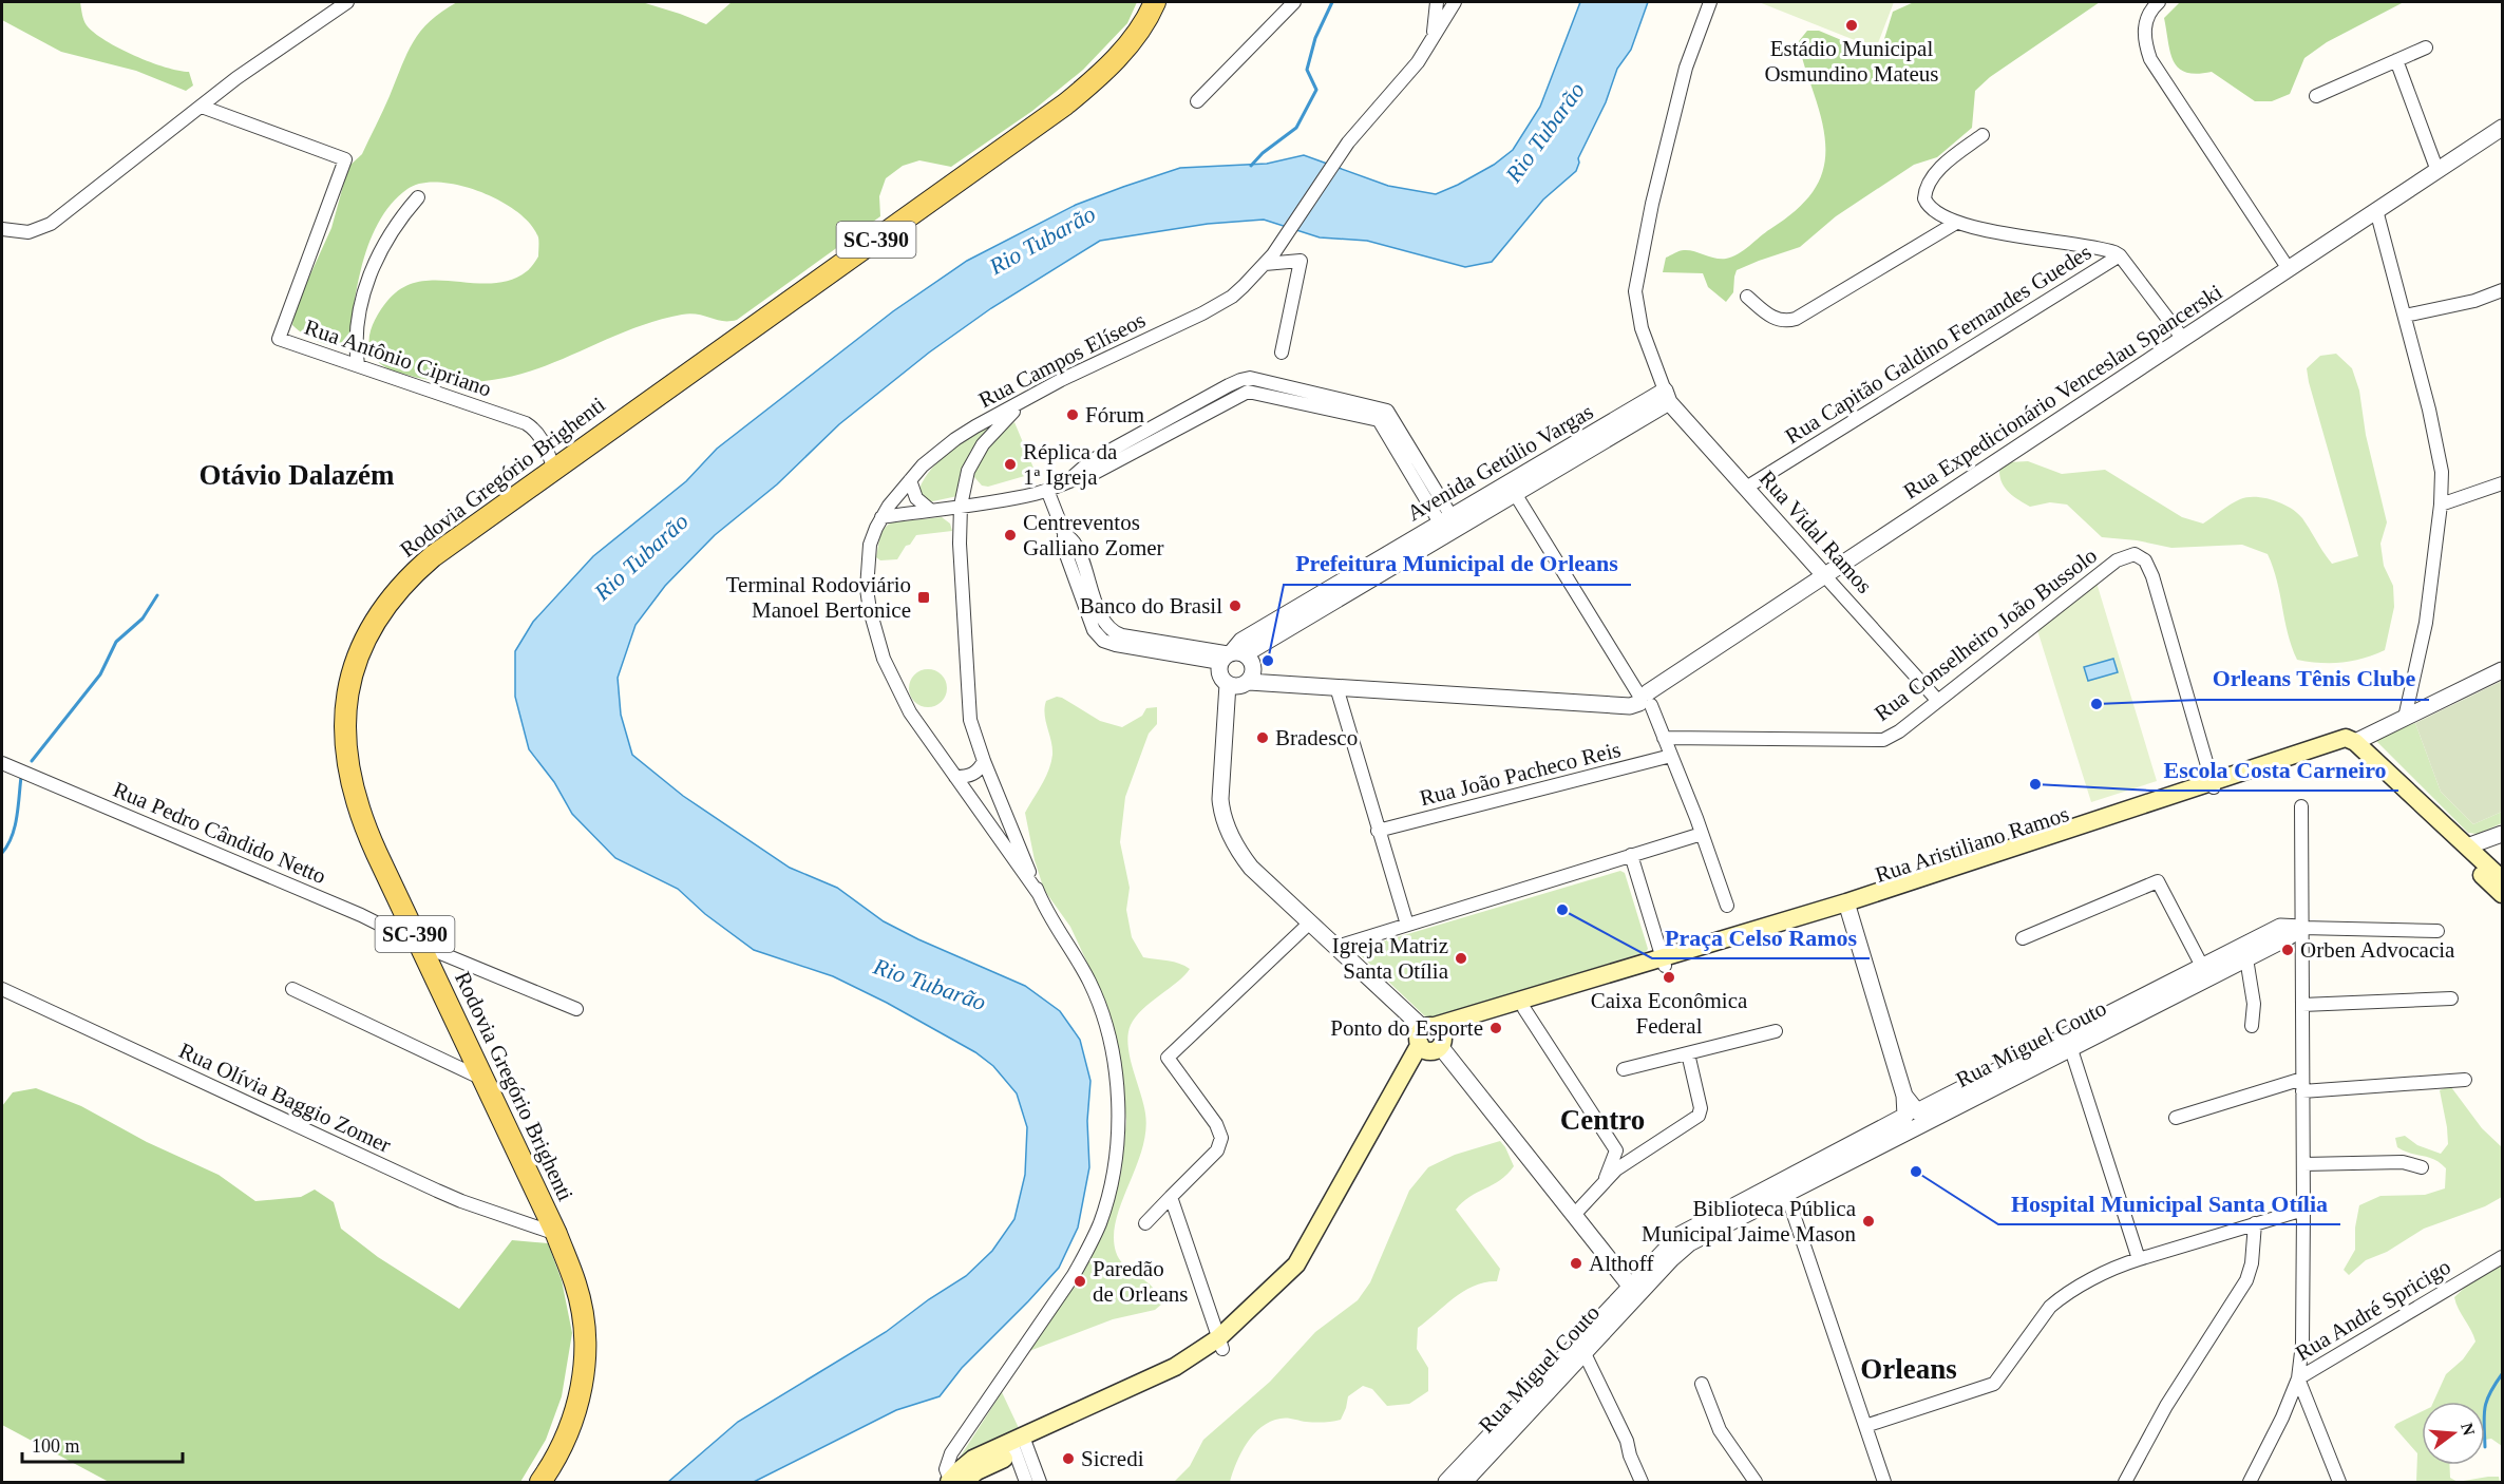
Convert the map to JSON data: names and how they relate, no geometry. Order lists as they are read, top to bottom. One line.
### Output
{"streets":{"main road":["SC-390","Rodovia Gregório Brighenti","Rua Aristiliano Ramos"],"street":["Rua Capitão Galdino Fernandes Guedes","Rua Antônio Cipriano","Rua Campos Elíseos","Rua Expedicionário Venceslau Spancerski","Avenida Getúlio Vargas","Rua Vidal Ramos","Rua Conselheiro João Bussolo","Rua João Pacheco Reis","Rua Pedro Cândido Netto","Rua Miguel Couto","Rua Olívia Baggio Zomer","Rua André Spricigo"]},"crossings":[["Rua Capitão Galdino Fernandes Guedes","Rua Vidal Ramos"],["Rua Antônio Cipriano","Rodovia Gregório Brighenti"],["Rua Expedicionário Venceslau Spancerski","Avenida Getúlio Vargas"],["Rua Expedicionário Venceslau Spancerski","Rua Vidal Ramos"],["Avenida Getúlio Vargas","Rua Vidal Ramos"],["Rodovia Gregório Brighenti","Rua Pedro Cândido Netto"],["Rodovia Gregório Brighenti","Rua Olívia Baggio Zomer"],["Rua Vidal Ramos","Rua Conselheiro João Bussolo"],["Rua Conselheiro João Bussolo","Rua Aristiliano Ramos"]],"districts":["Otávio Dalazém","Centro","Orleans"],"water":["Rio Tubarão"],"places":{"other":["Estádio Municipal Osmundino Mateus","Fórum","Réplica da 1ª Igreja","Centreventos Galliano Zomer","Banco do Brasil","Prefeitura Municipal de Orleans","Orleans Tênis Clube","Bradesco","Escola Costa Carneiro","Praça Celso Ramos","Orben Advocacia","Igreja Matriz Santa Otília","Caixa Econômica Federal","Ponto do Esporte","Hospital Municipal Santa Otília","Biblioteca Pública Municipal Jaime Mason","Althoff","Paredão de Orleans","Sicredi"],"transit":["Terminal Rodoviário Manoel Bertonice"]},"scale_bar":"100 m","north":"right"}
